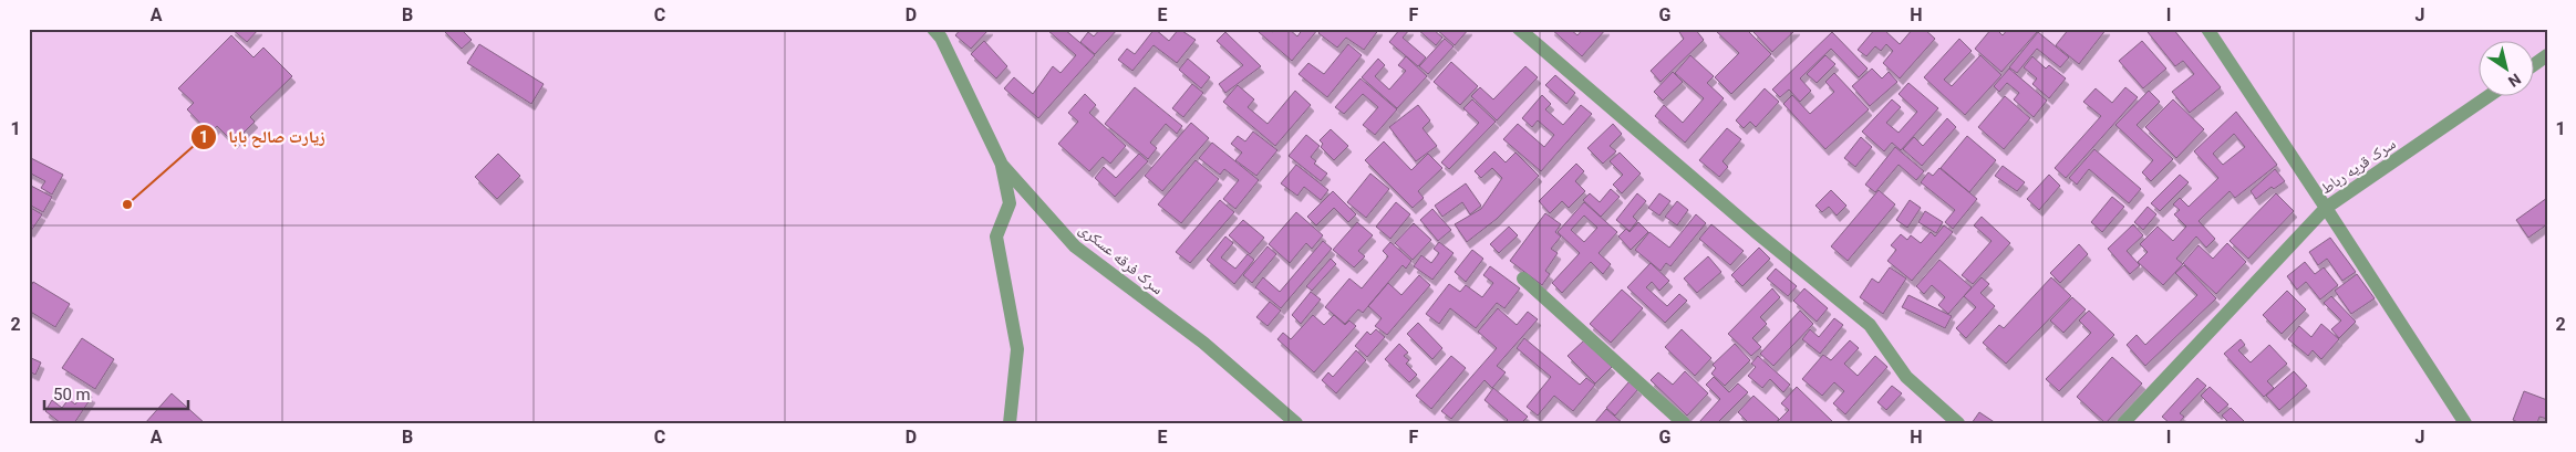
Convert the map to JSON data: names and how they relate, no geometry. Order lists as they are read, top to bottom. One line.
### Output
{"streets":{"street":["سرک قریه رباط","سرک فرقه عسکری"]},"places":["زیارت صالح بابا"],"scale_bar":"50 m","north":"bottom right","grid":{"columns":["A","B","C","D","E","F","G","H","I","J"],"rows":["1","2"]}}
